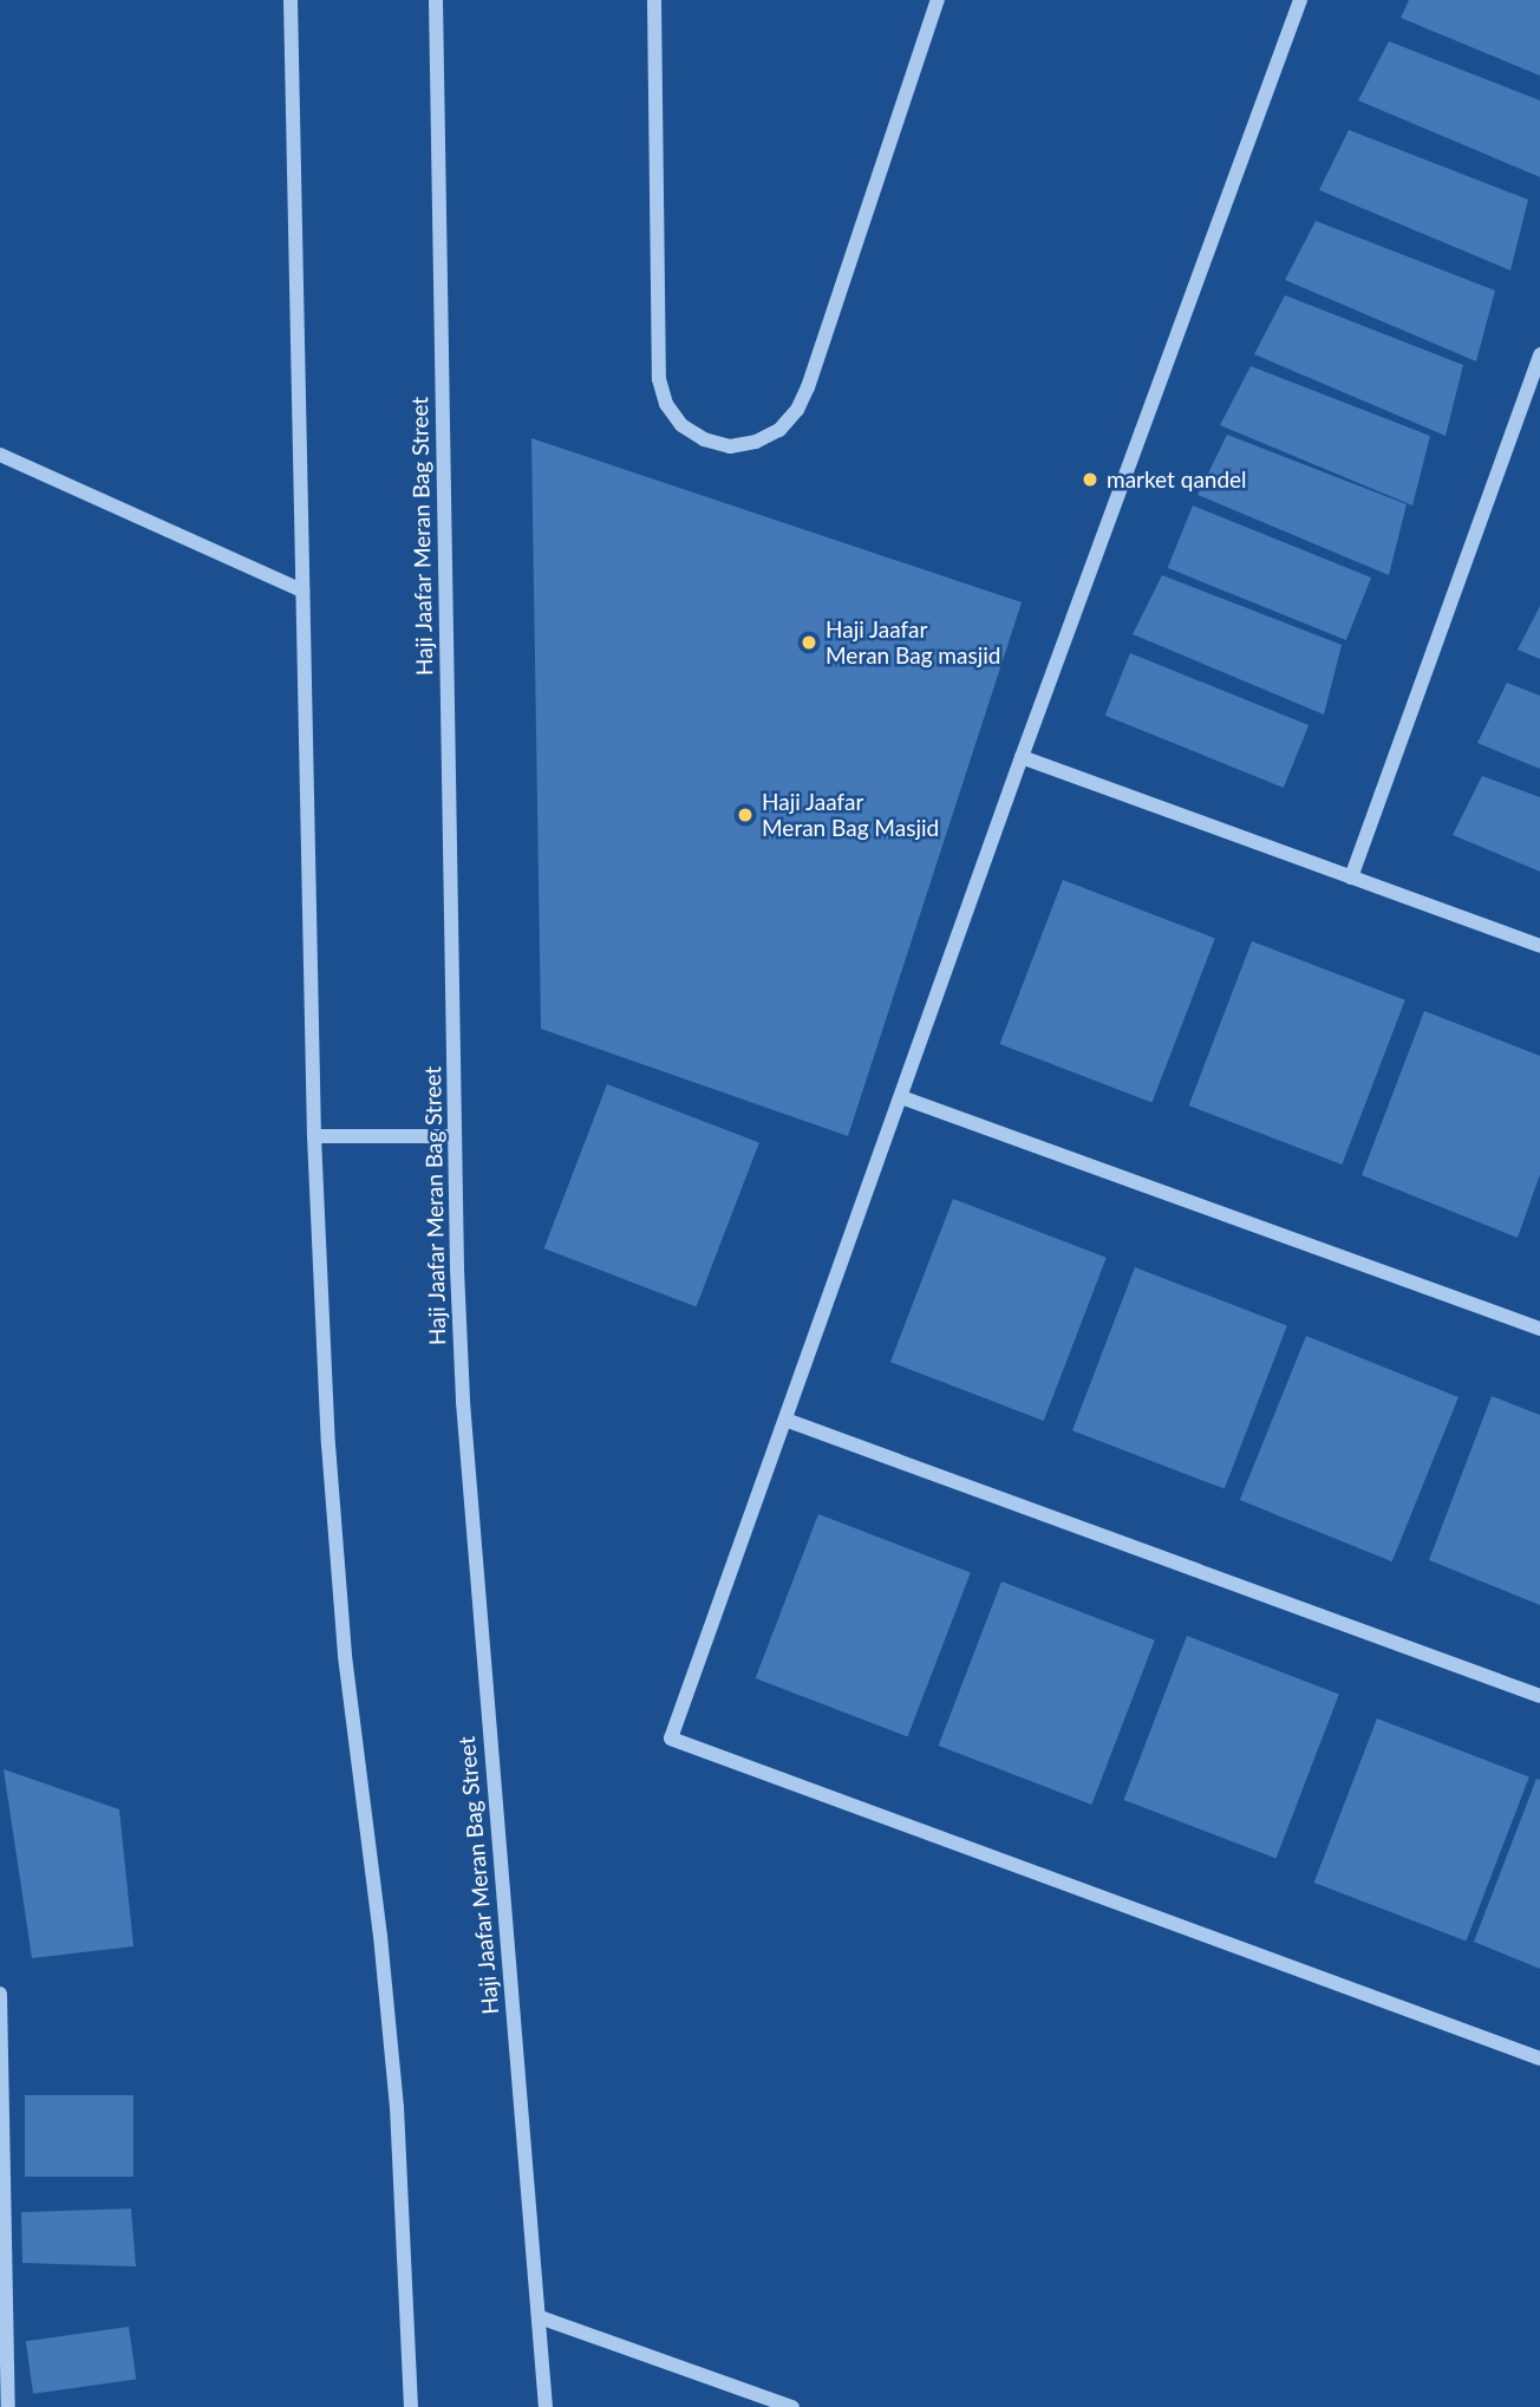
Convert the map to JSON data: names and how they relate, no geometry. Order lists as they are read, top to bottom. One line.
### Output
{"streets":{"street":["Haji Jaafar Meran Bag Street"]},"places":["market qandel","Haji Jaafar Meran Bag masjid","Haji Jaafar Meran Bag Masjid"]}
